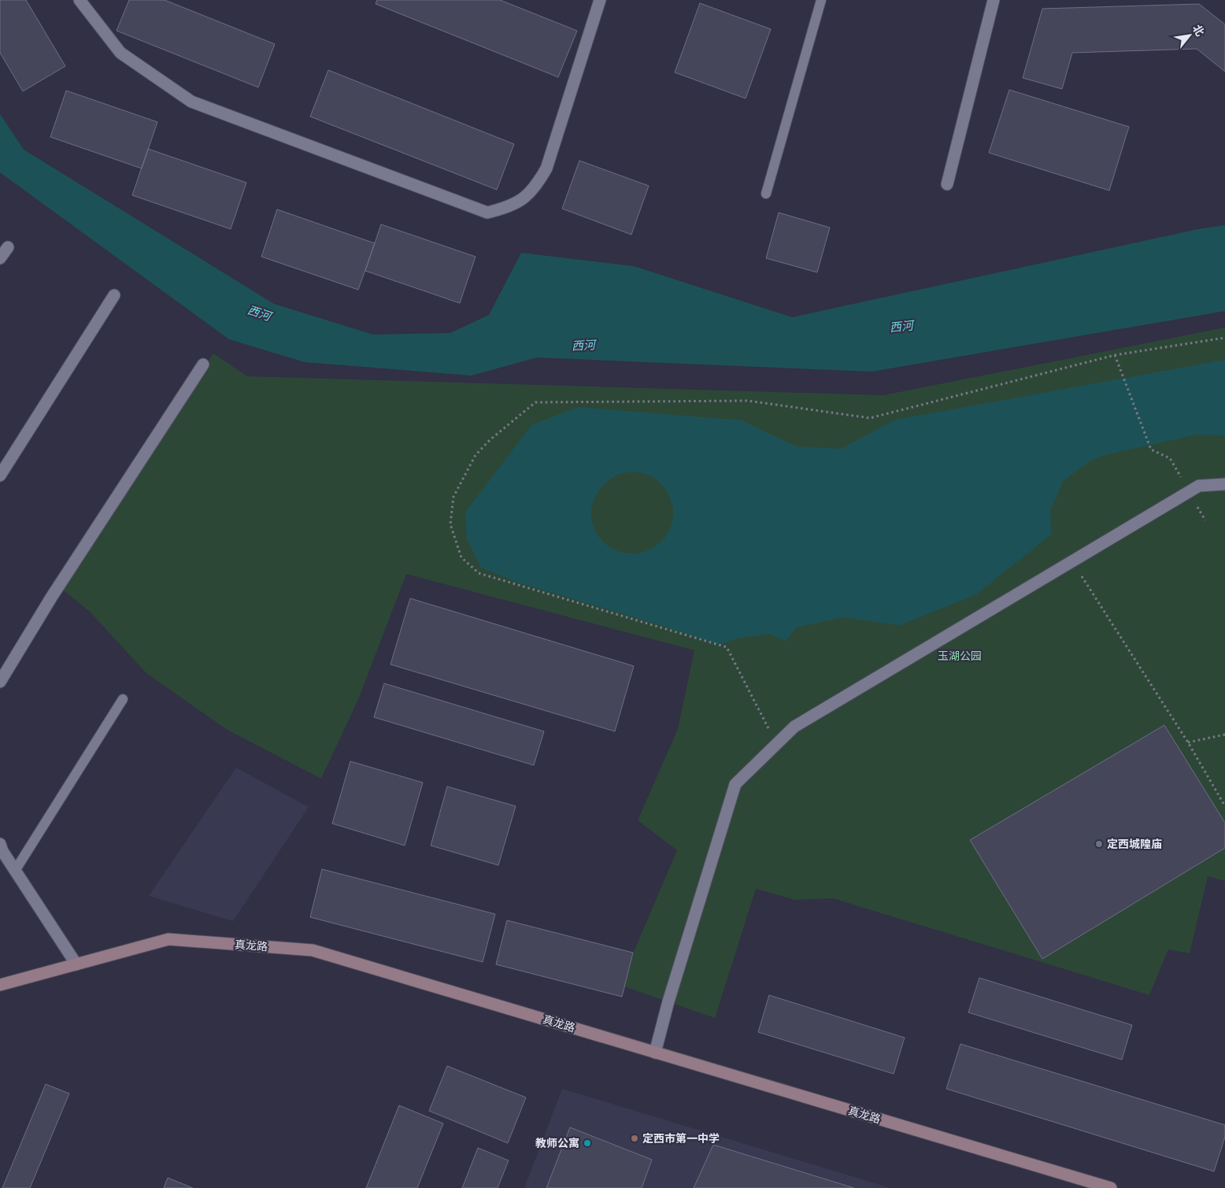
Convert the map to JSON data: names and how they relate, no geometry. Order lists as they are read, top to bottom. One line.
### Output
{"streets":{"main road":["真龙路"]},"water":["西河"],"parks":["玉湖公园"],"places":["定西城隍庙","定西市第一中学","教师公寓"],"north":"top right"}
